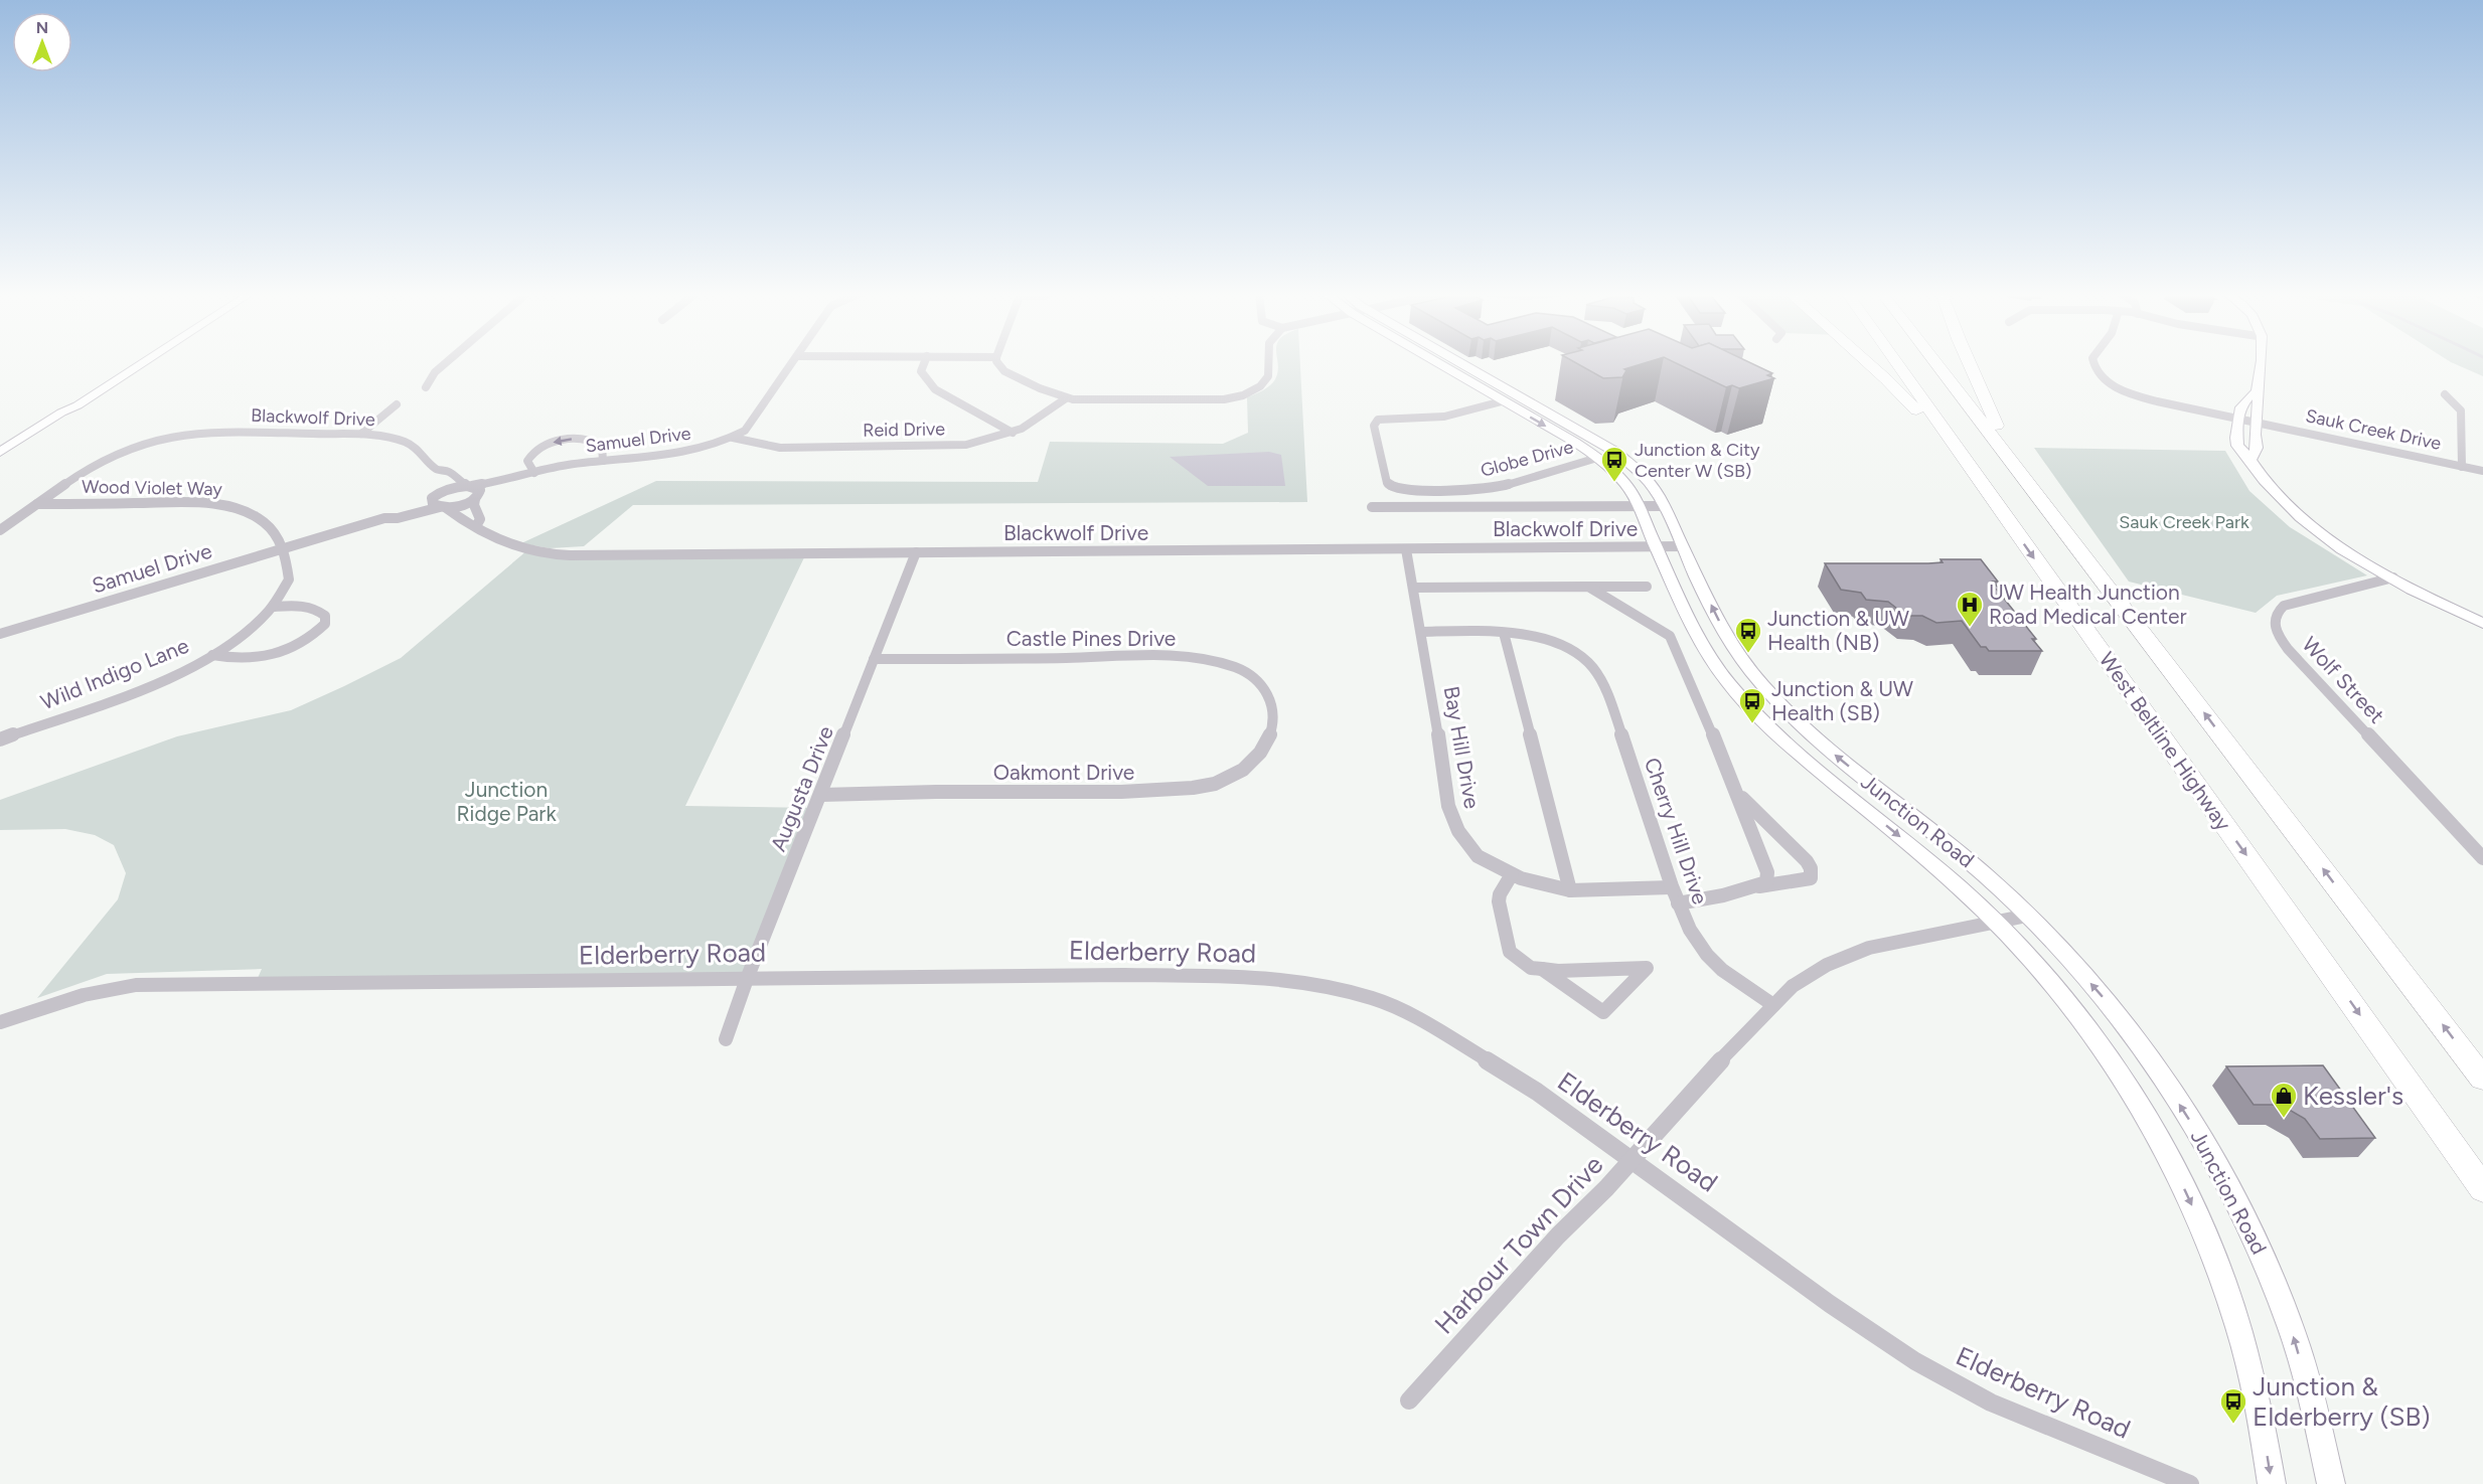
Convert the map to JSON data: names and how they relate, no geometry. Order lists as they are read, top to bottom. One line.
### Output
{"streets":{"highway":["West Beltline Highway"],"street":["Blackwolf Drive","Reid Drive","Sauk Creek Drive","Samuel Drive","Globe Drive","Wood Violet Way","Castle Pines Drive","Wild Indigo Lane","Wolf Street","Bay Hill Drive","Oakmont Drive","Augusta Drive","Junction Road","Cherry Hill Drive","Elderberry Road","Harbour Town Drive"]},"crossings":[["Blackwolf Drive","Samuel Drive"],["Blackwolf Drive","Wood Violet Way"],["Blackwolf Drive","Bay Hill Drive"],["Blackwolf Drive","Augusta Drive"],["Blackwolf Drive","Junction Road"],["Reid Drive","Samuel Drive"],["Samuel Drive","Wood Violet Way"],["Samuel Drive","Wild Indigo Lane"],["Globe Drive","Junction Road"],["Wood Violet Way","Wild Indigo Lane"],["Castle Pines Drive","Oakmont Drive"],["Castle Pines Drive","Augusta Drive"],["Bay Hill Drive","Cherry Hill Drive"],["Oakmont Drive","Augusta Drive"],["Augusta Drive","Elderberry Road"],["Junction Road","Harbour Town Drive"],["Cherry Hill Drive","Harbour Town Drive"],["Elderberry Road","Harbour Town Drive"]],"parks":["Sauk Creek Park","Junction Ridge Park"],"places":{"bus stop":["Junction & City Center W (SB)","Junction & UW Health (NB)","Junction & UW Health (SB)","Junction & Elderberry (SB)"],"hospital":["UW Health Junction Road Medical Center"],"shop":["Kessler's"]},"north":"top"}
